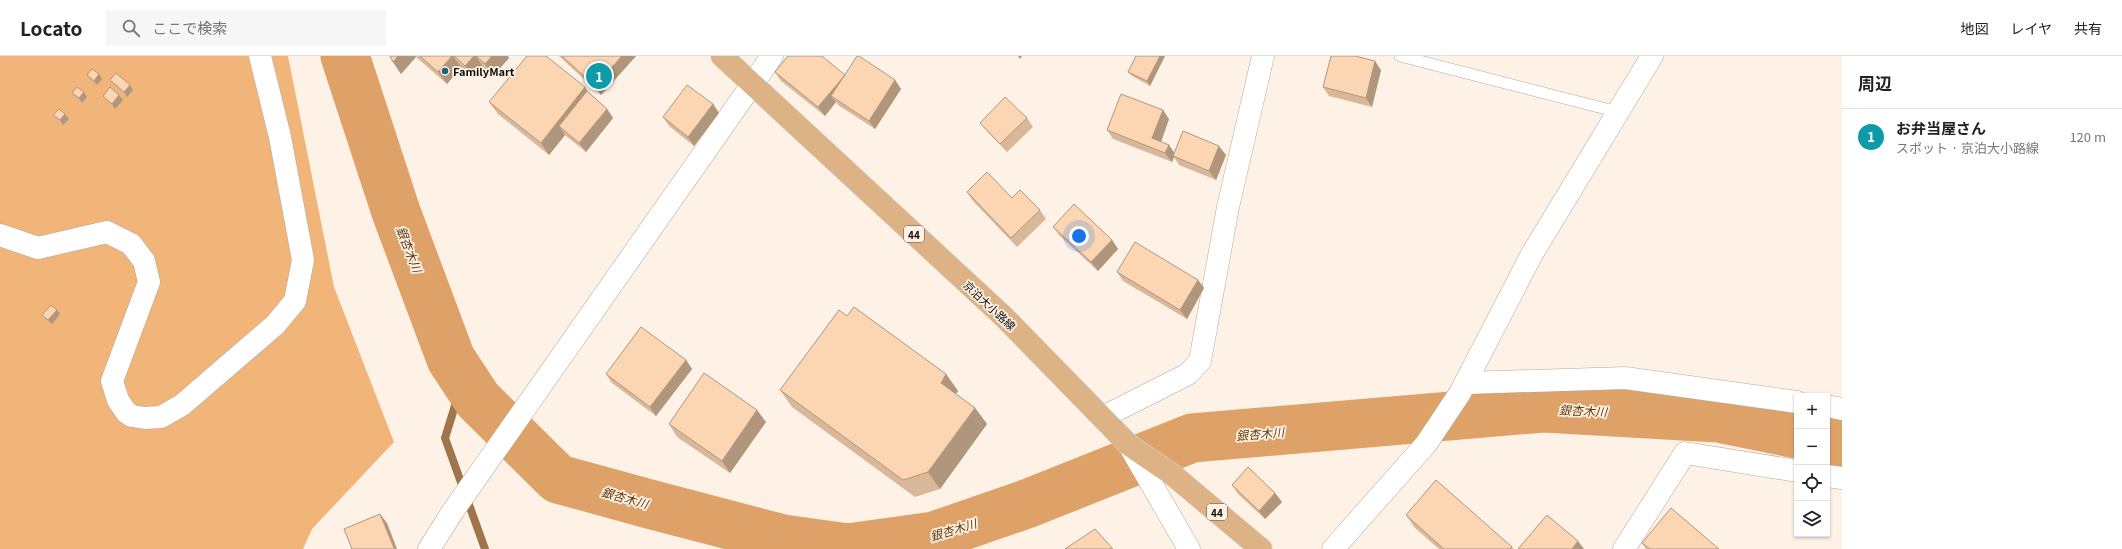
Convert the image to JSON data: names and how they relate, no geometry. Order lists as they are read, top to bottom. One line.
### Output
{"streets":{"main road":["44","京泊大小路線"]},"water":["銀杏木川"],"places":["FamilyMart"],"page":{"header":"Locato","search":"ここで検索","nav":["地図","レイヤ","共有"],"heading":"周辺","pins":"1","list":[{"mark":"1","name":"お弁当屋さん","note":"スポット · 京泊大小路線","value":"120 m"}],"map_buttons":["+","−"]}}
